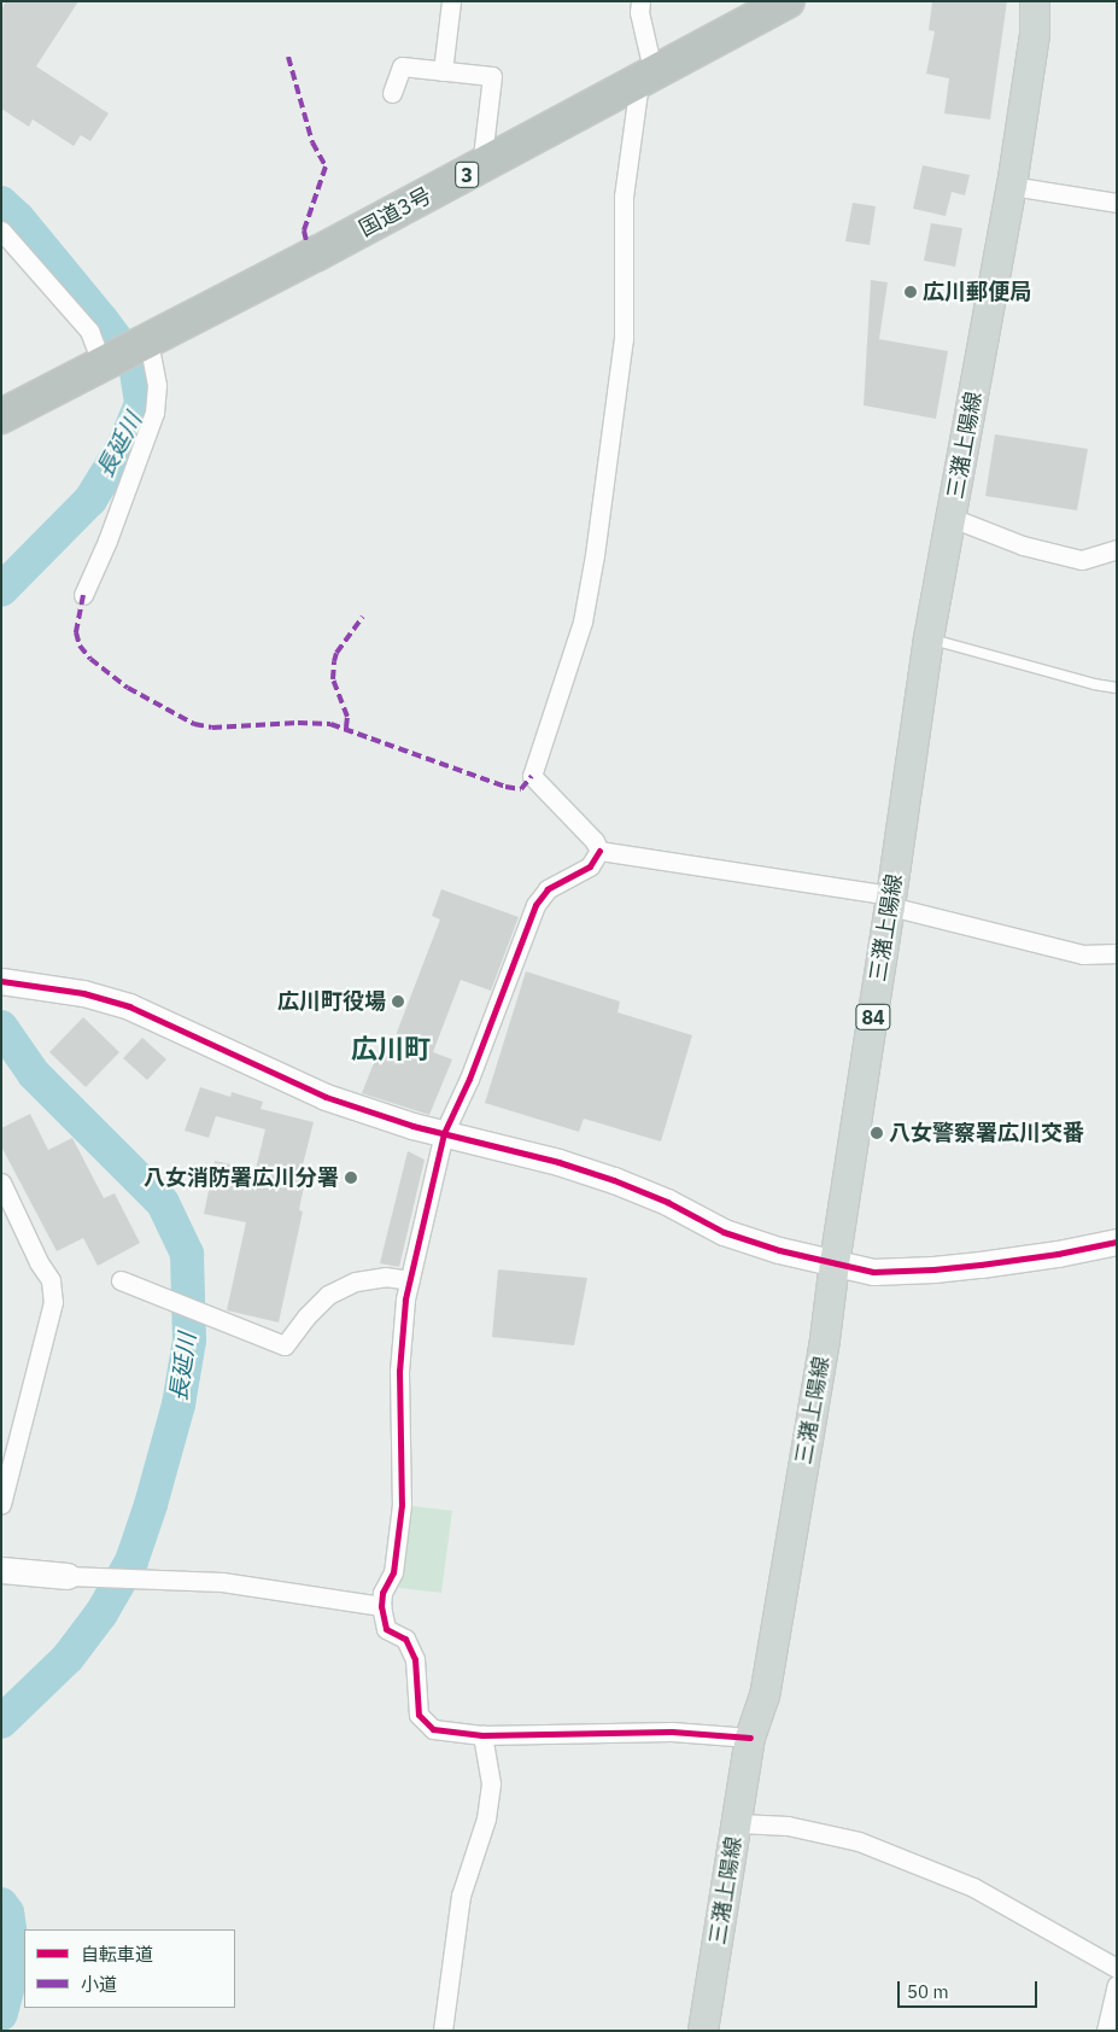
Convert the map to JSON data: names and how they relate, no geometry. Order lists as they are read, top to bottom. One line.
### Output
{"streets":{"highway":["3","国道3号"],"main road":["三潴上陽線","84"]},"districts":["広川町"],"water":["長延川"],"places":["広川郵便局","広川町役場","八女警察署広川交番","八女消防署広川分署"],"legend":["自転車道","小道"],"scale_bar":"50 m"}
